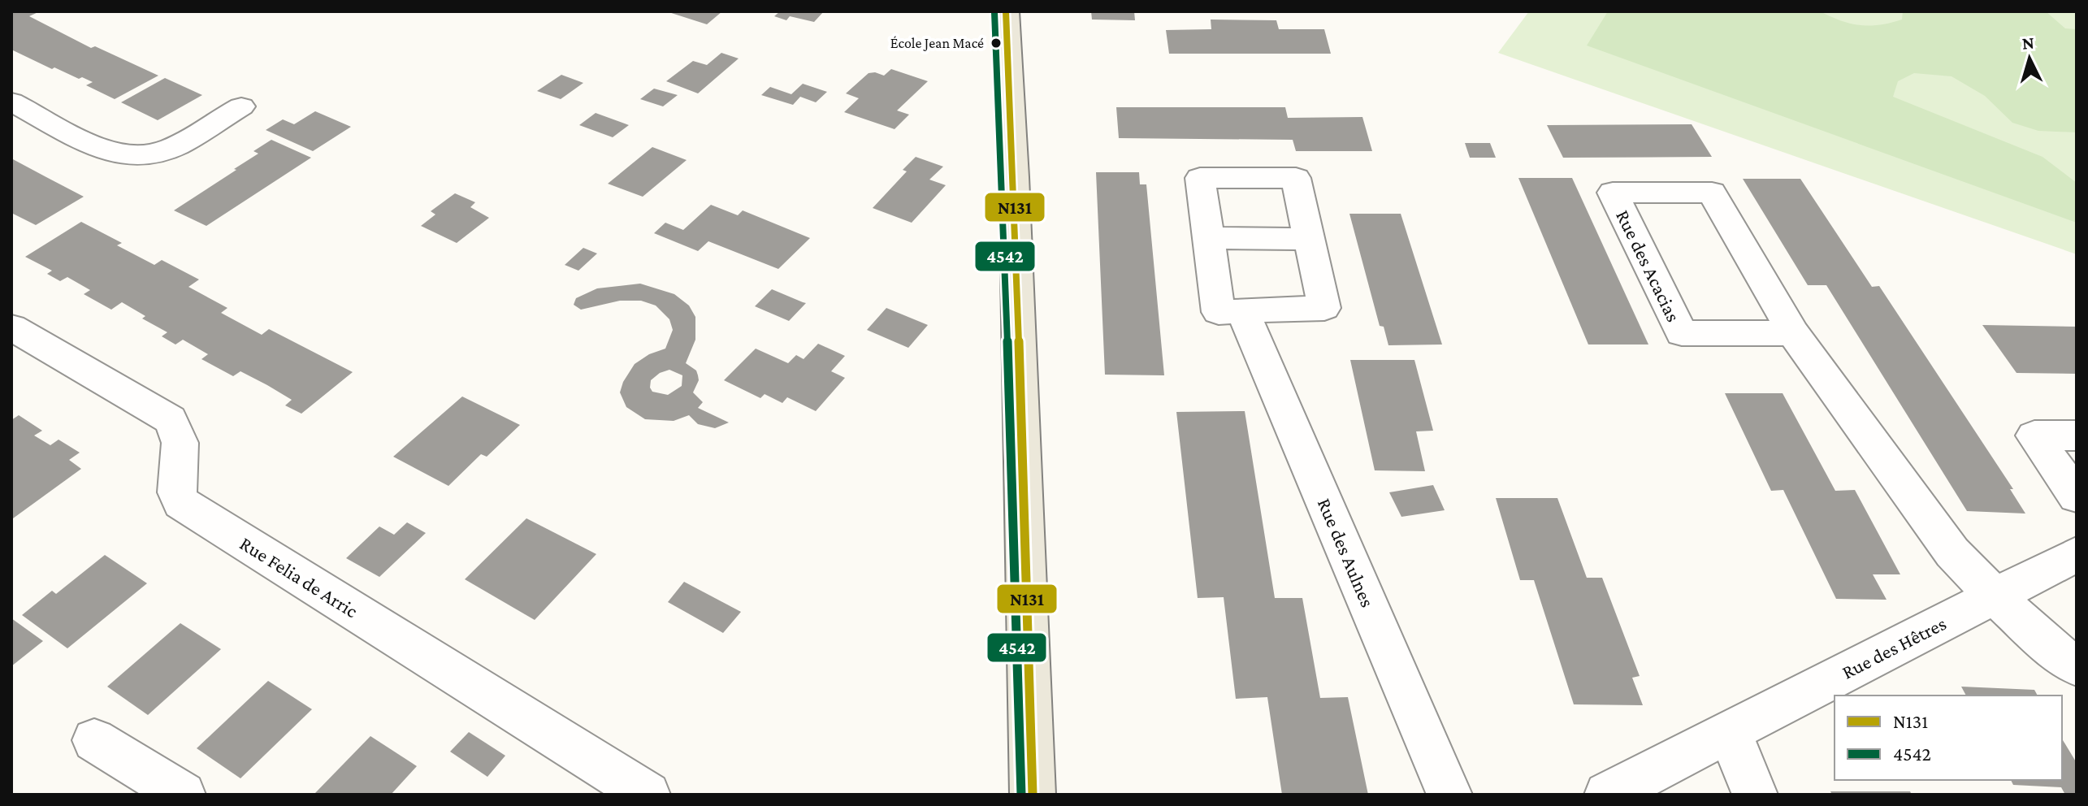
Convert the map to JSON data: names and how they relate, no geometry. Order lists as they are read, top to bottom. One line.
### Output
{"streets":{"street":["Rue des Acacias","Rue des Aulnes","Rue Felia de Arric","Rue des Hêtres"]},"crossings":[["Rue des Acacias","Rue des Hêtres"]],"places":["École Jean Macé"],"lines":["transit line N131","transit line 4542"],"legend":["N131","4542"],"north":"top"}
